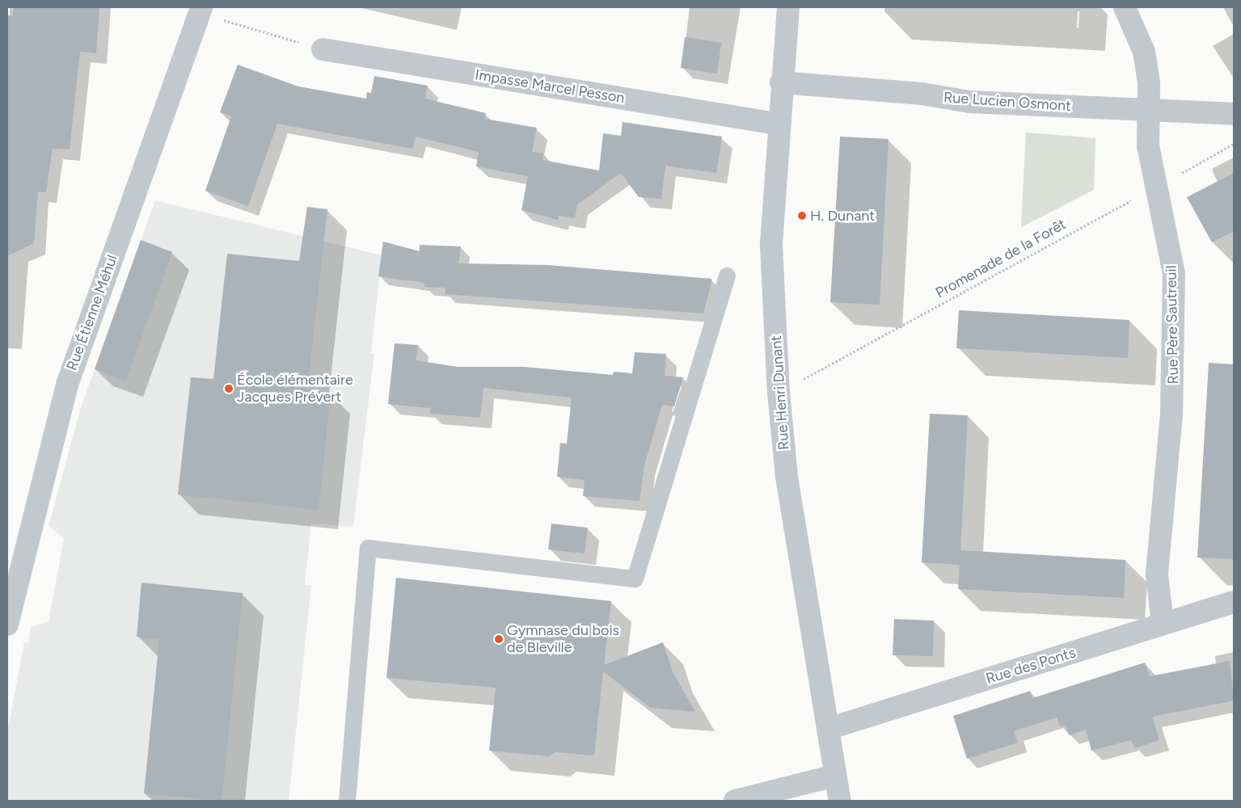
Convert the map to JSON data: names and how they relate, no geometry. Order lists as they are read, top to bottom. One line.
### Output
{"streets":{"street":["Impasse Marcel Pesson","Rue Lucien Osmont","Rue Étienne Méhul","Rue Père Sautreuil","Rue Henri Dunant","Rue des Ponts"],"path":["Promenade de la Forêt"]},"crossings":[["Impasse Marcel Pesson","Rue Henri Dunant"],["Rue Lucien Osmont","Rue Père Sautreuil"],["Rue Lucien Osmont","Rue Henri Dunant"],["Promenade de la Forêt","Rue Père Sautreuil"],["Promenade de la Forêt","Rue Henri Dunant"],["Rue Père Sautreuil","Rue des Ponts"],["Rue Henri Dunant","Rue des Ponts"]],"places":["H. Dunant","École élémentaire Jacques Prévert","Gymnase du bois de Bleville"]}
